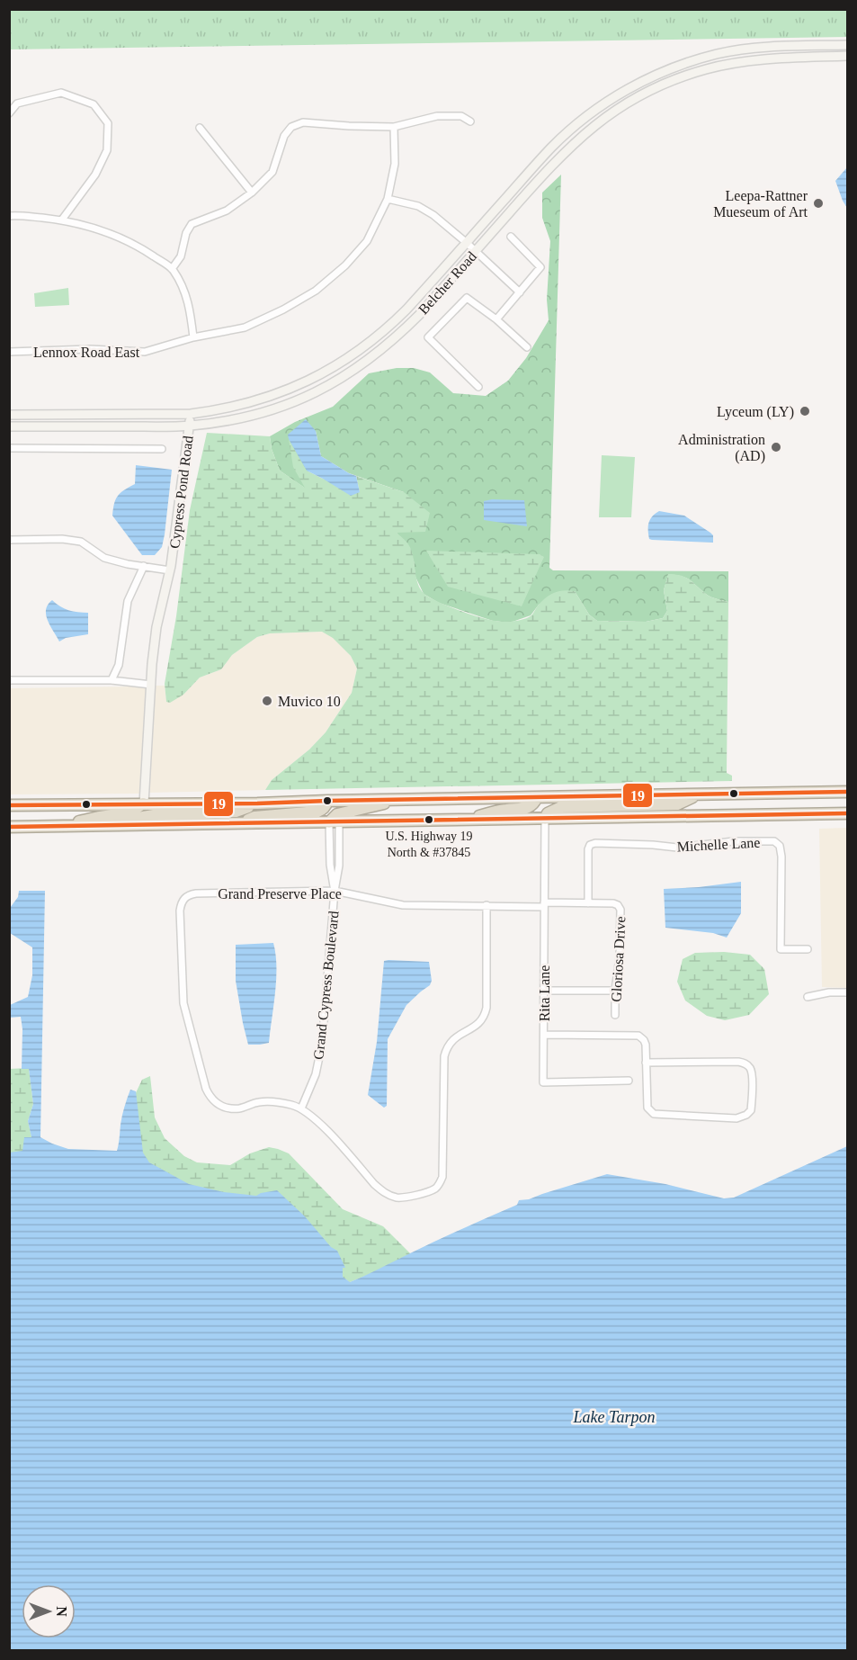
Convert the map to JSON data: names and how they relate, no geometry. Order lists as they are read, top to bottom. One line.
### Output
{"streets":{"main road":["Belcher Road","Cypress Pond Road"],"street":["Lennox Road East","Michelle Lane","Grand Preserve Place","Gloriosa Drive","Grand Cypress Boulevard","Rita Lane"]},"crossings":[["Belcher Road","Cypress Pond Road"],["Michelle Lane","Grand Preserve Place"],["Grand Preserve Place","Gloriosa Drive"],["Grand Preserve Place","Grand Cypress Boulevard"],["Grand Preserve Place","Rita Lane"]],"water":["Lake Tarpon"],"places":["Leepa-Rattner Mueseum of Art","Lyceum (LY)","Administration (AD)","Muvico 10","U.S. Highway 19 North & #37845"],"lines":["transit line 19"],"north":"right"}
